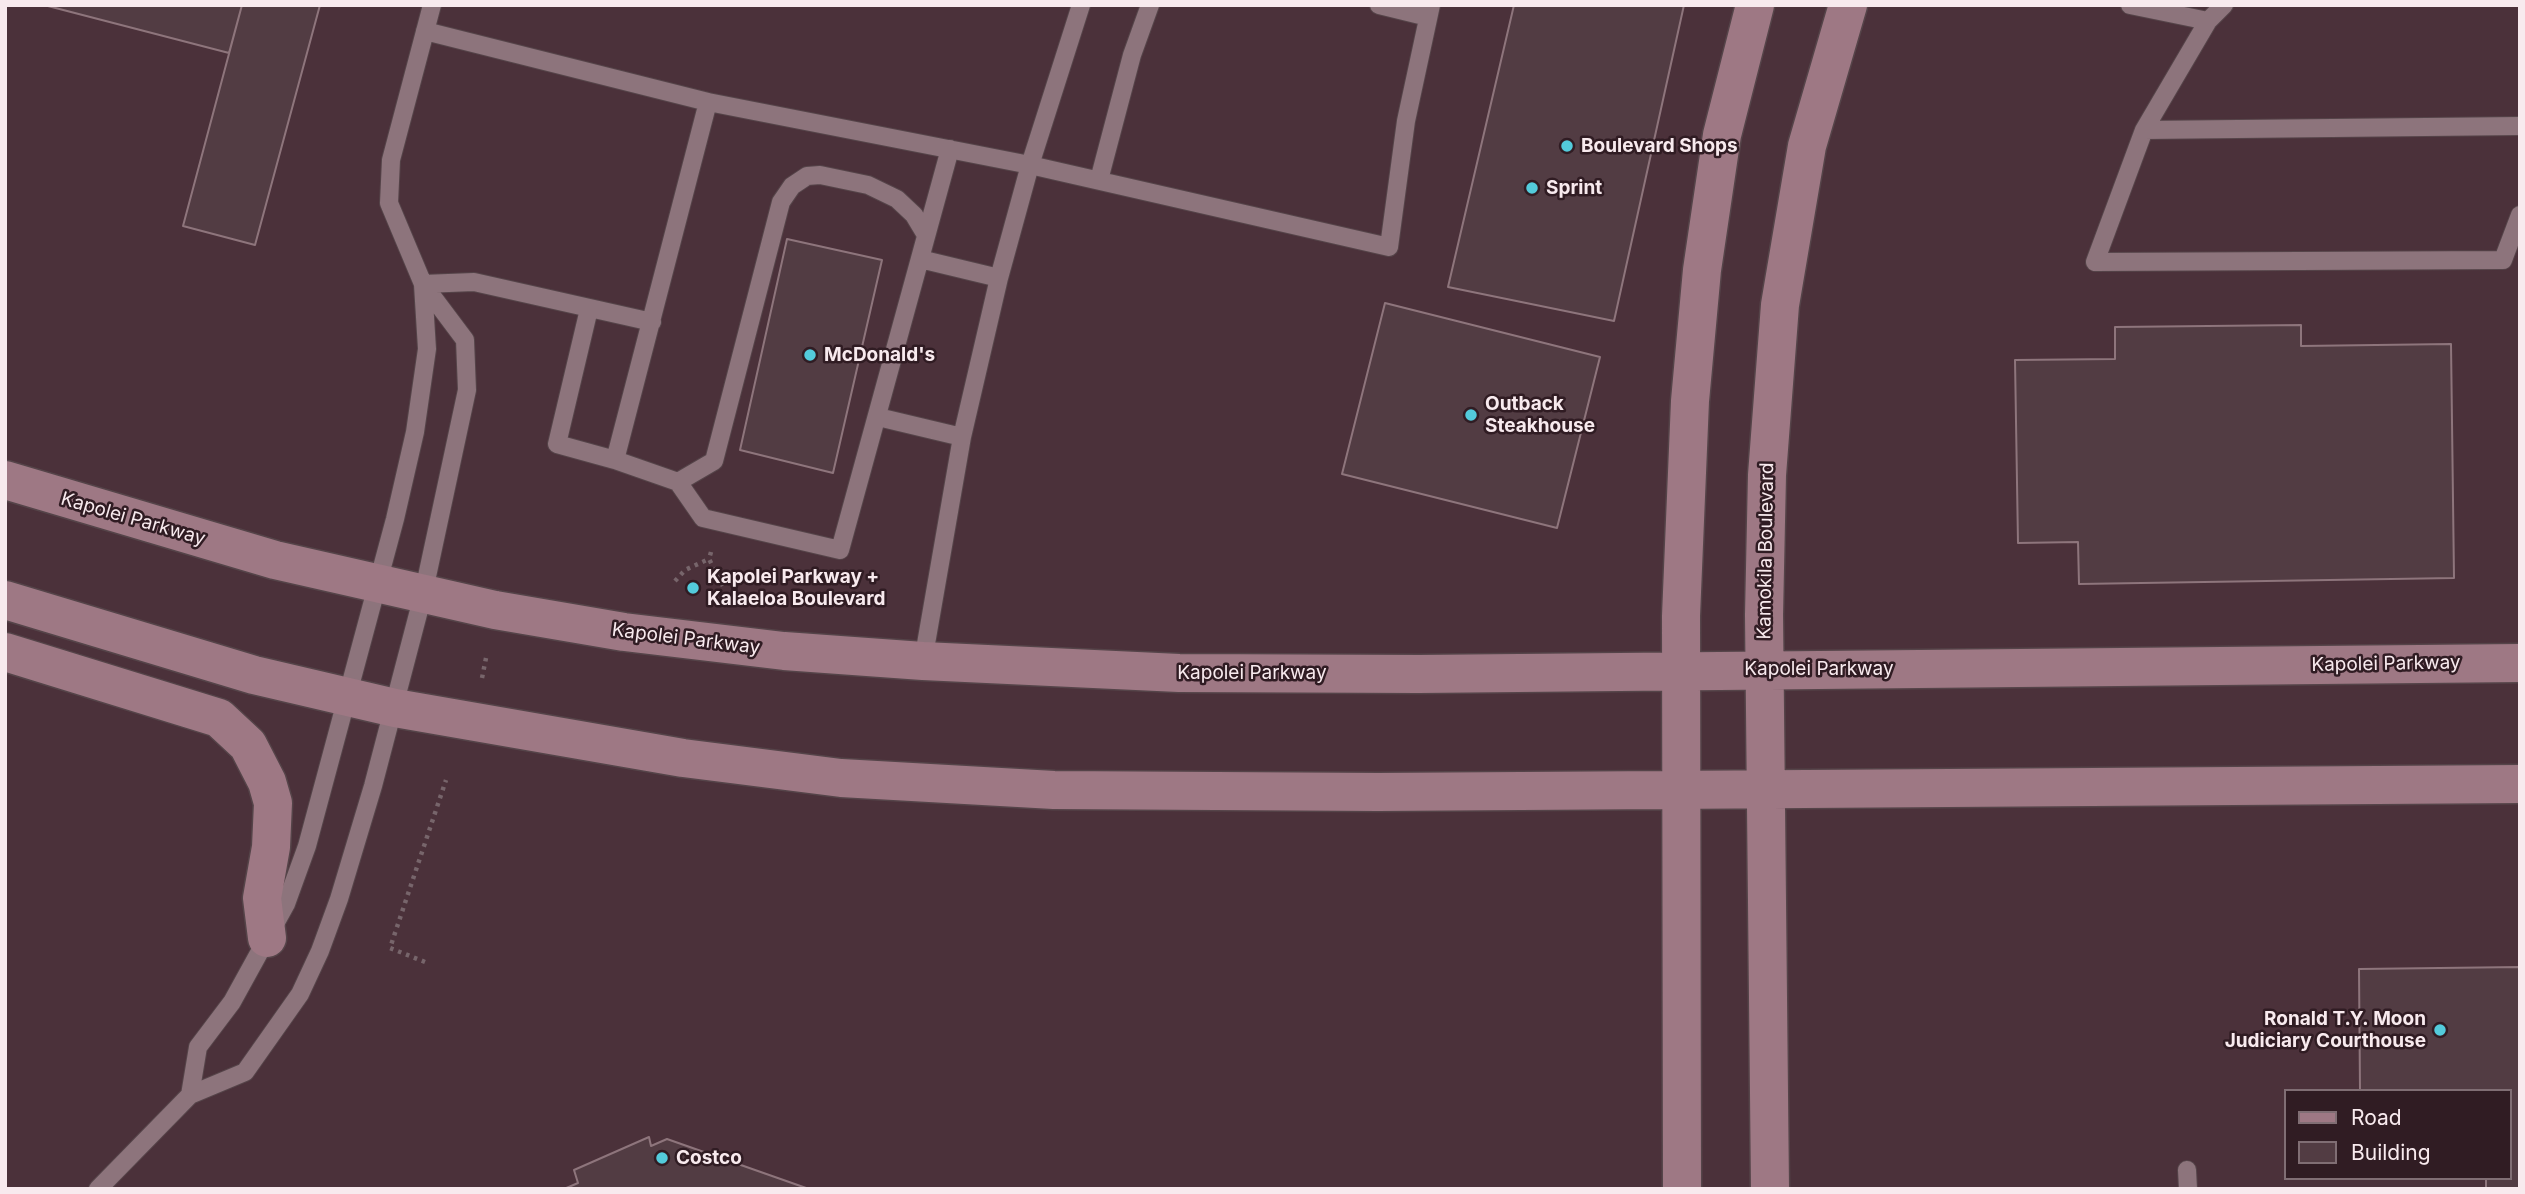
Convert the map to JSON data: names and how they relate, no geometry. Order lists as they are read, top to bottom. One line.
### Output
{"streets":{"main road":["Kapolei Parkway","Kamokila Boulevard"]},"crossings":[["Kapolei Parkway","Kamokila Boulevard"]],"places":["Boulevard Shops","Sprint","McDonald's","Outback Steakhouse","Kapolei Parkway + Kalaeloa Boulevard","Ronald T.Y. Moon Judiciary Courthouse","Costco"],"legend":["Road","Building"]}
